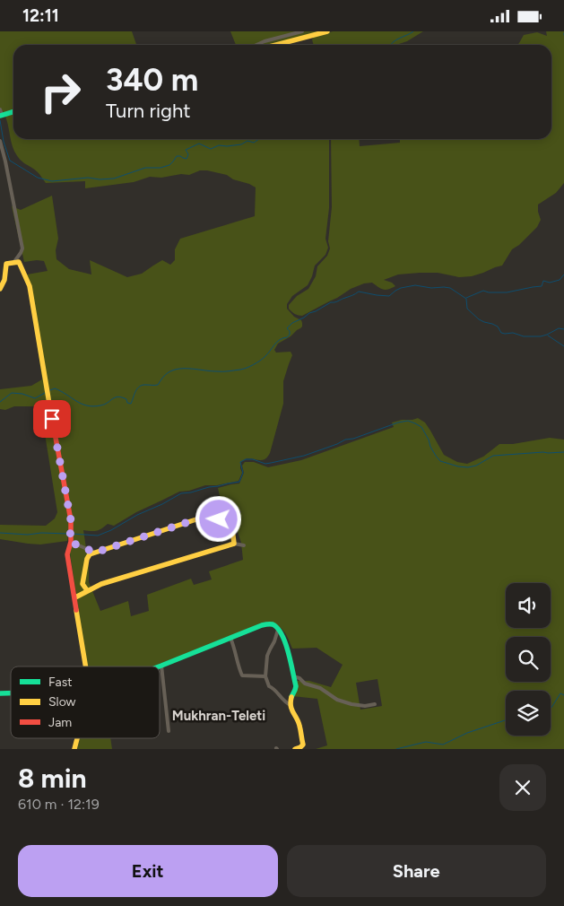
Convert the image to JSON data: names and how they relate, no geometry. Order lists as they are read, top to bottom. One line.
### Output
{"districts":["Mukhran-Teleti"],"legend":["Fast","Slow","Jam"],"page":{"status":"12:11","turn":["340 m","Turn right"],"heading":["8 min","610 m · 12:19"],"buttons":["Exit","Share"]}}
